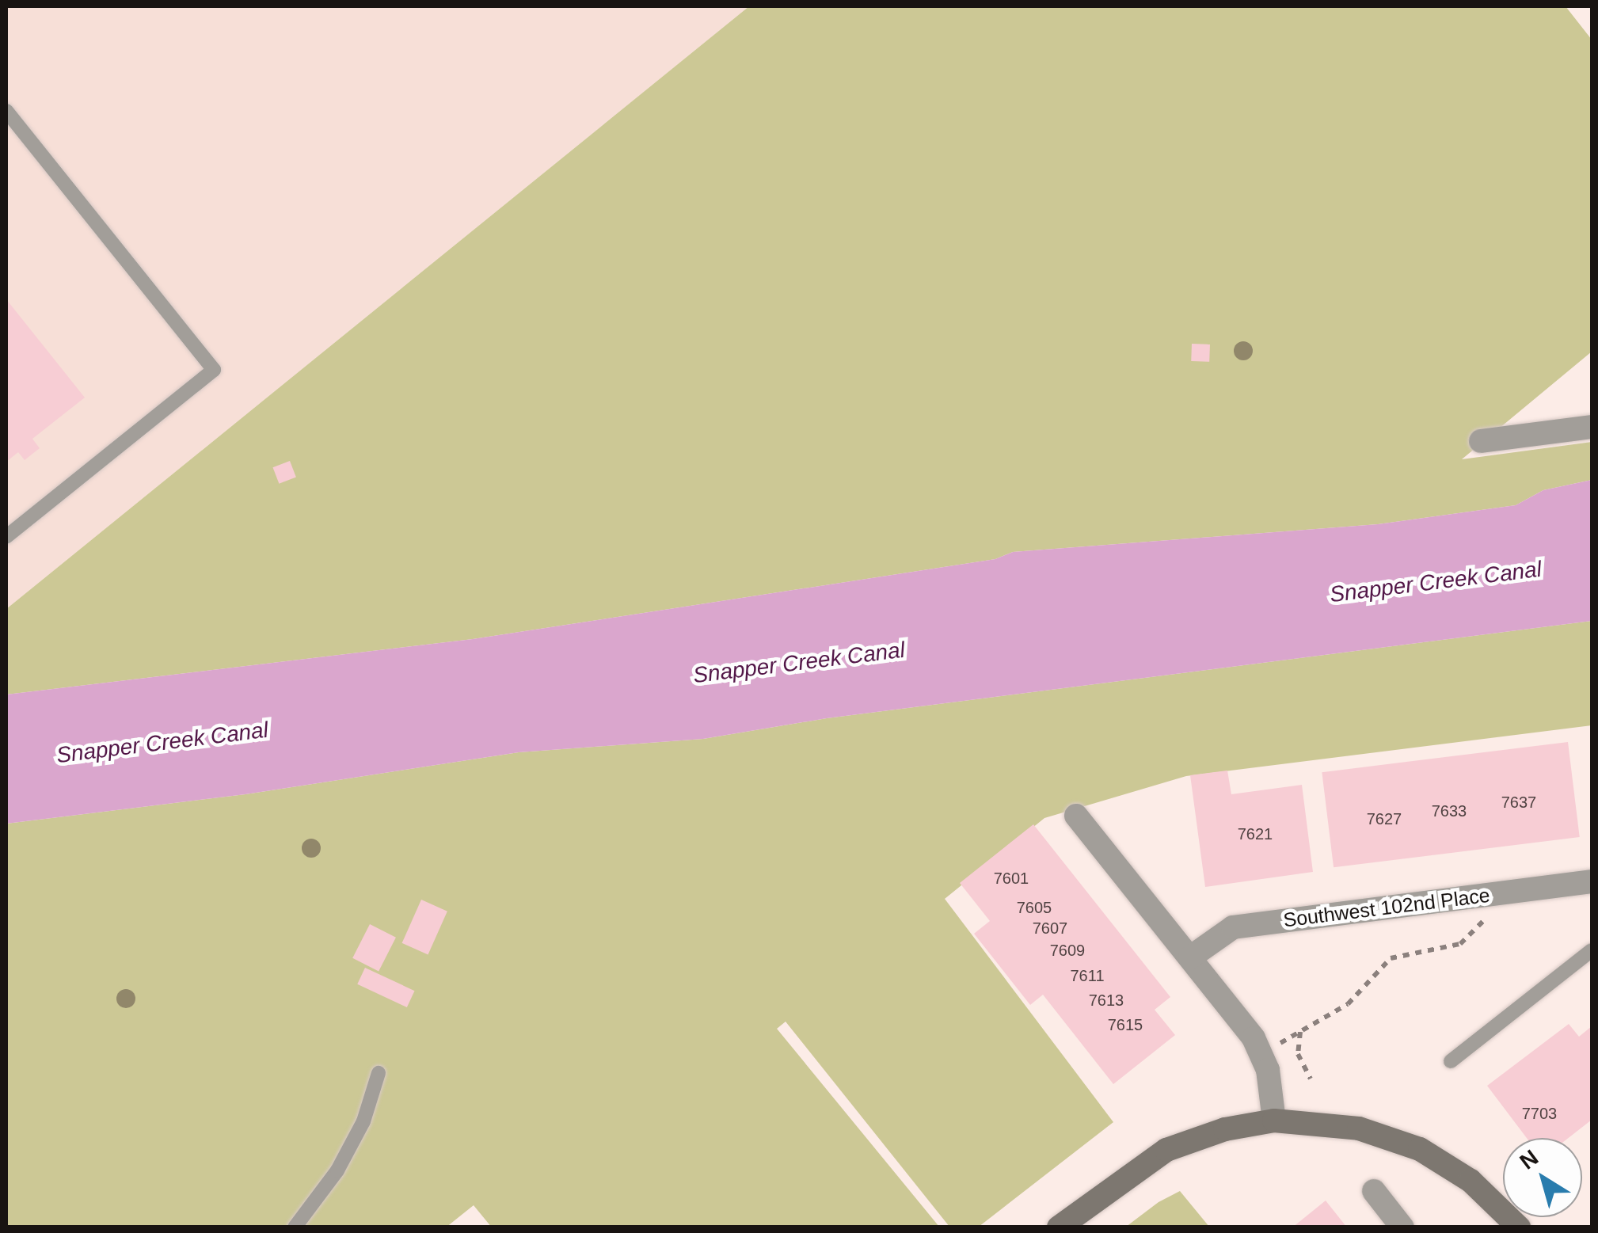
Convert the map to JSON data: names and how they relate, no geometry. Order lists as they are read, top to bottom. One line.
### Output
{"streets":{"street":["Southwest 102nd Place"]},"water":["Snapper Creek Canal"],"house_numbers":["7637","7633","7627","7621","7601","7605","7607","7609","7611","7613","7615","7703"],"north":"top left"}
